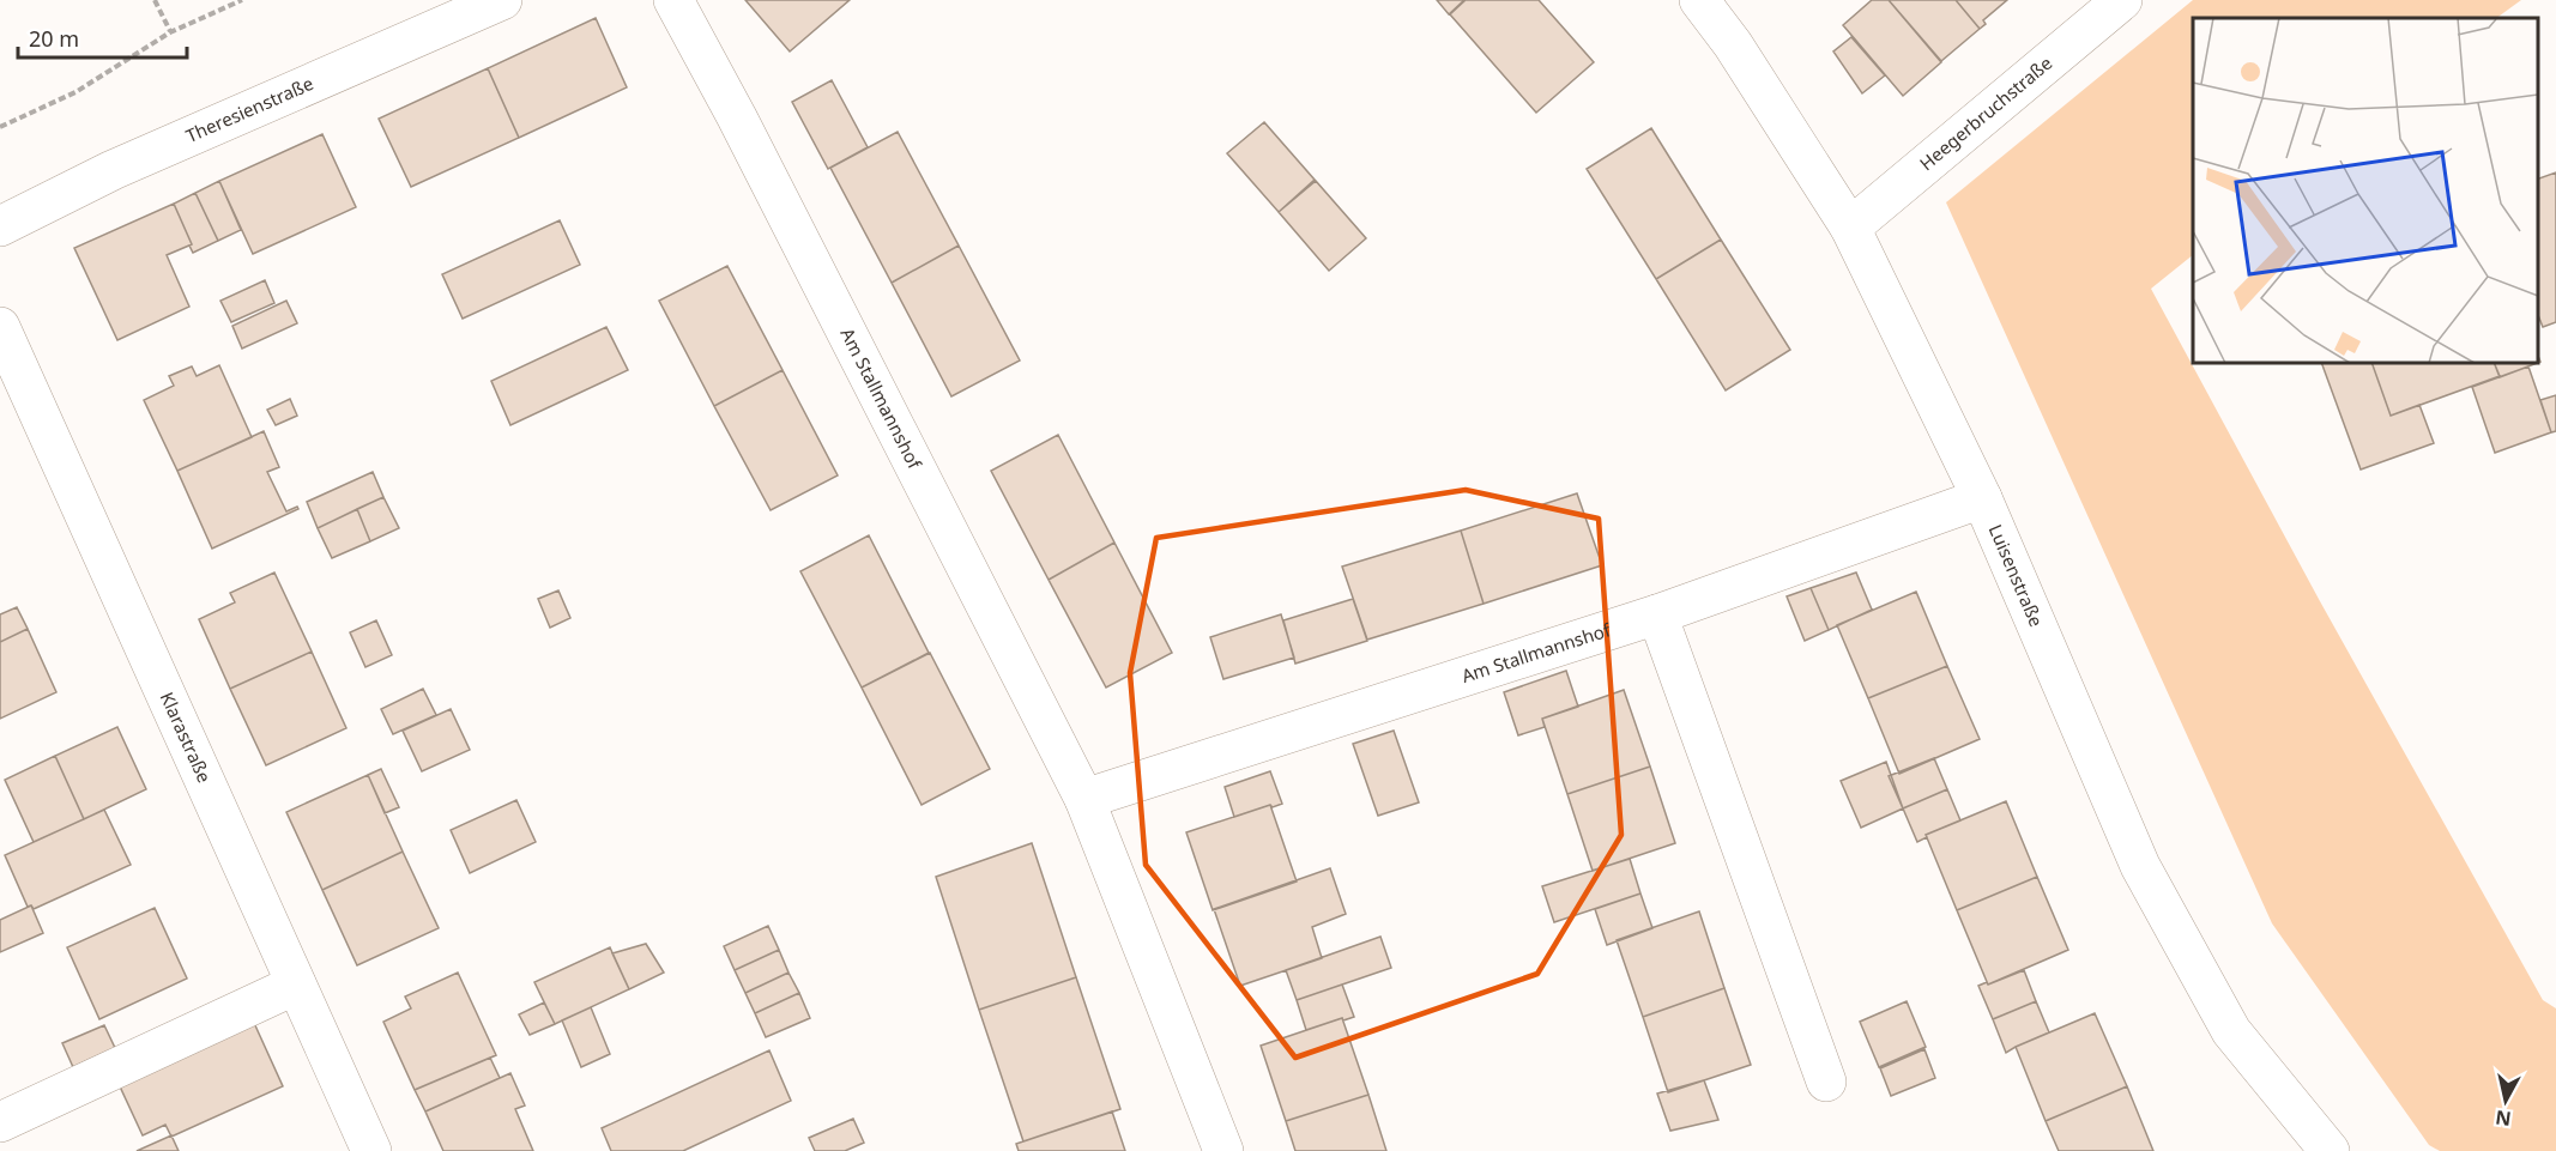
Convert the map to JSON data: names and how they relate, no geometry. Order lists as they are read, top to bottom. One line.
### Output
{"streets":{"street":["Theresienstraße","Heegerbruchstraße","Am Stallmannshof","Luisenstraße","Klarastraße"]},"crossings":[["Heegerbruchstraße","Luisenstraße"],["Am Stallmannshof","Luisenstraße"]],"scale_bar":"20 m","north":"bottom"}
